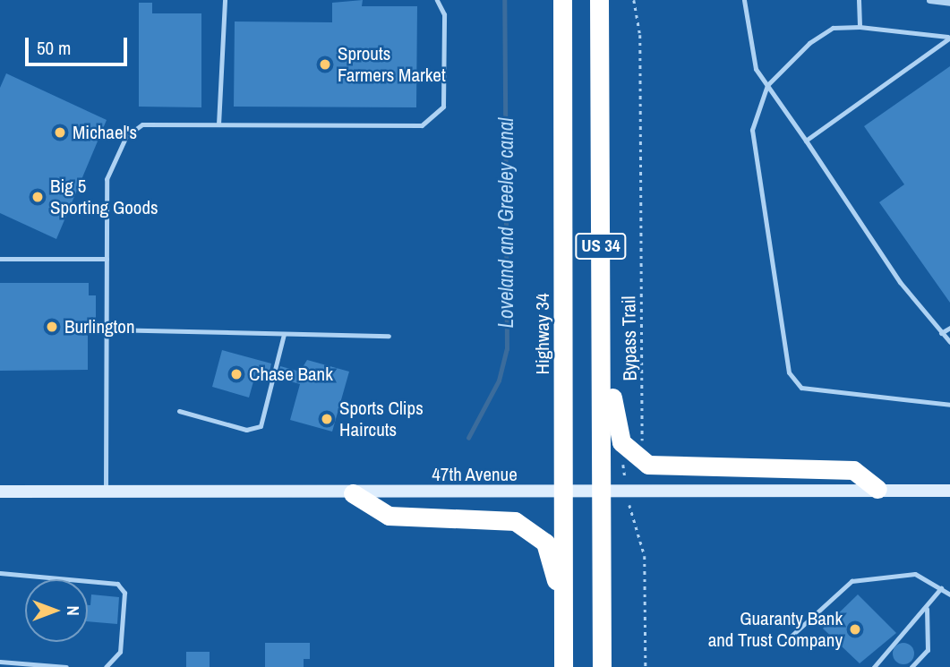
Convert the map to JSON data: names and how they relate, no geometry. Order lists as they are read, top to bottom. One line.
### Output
{"streets":{"highway":["US 34","Highway 34"],"main road":["47th Avenue"],"path":["Bypass Trail"]},"crossings":[["US 34","47th Avenue"],["Highway 34","47th Avenue"],["Bypass Trail","47th Avenue"]],"water":["Loveland and Greeley canal"],"places":["Sprouts Farmers Market","Michael's","Big 5 Sporting Goods","Burlington","Chase Bank","Sports Clips Haircuts","Guaranty Bank and Trust Company"],"scale_bar":"50 m","north":"right"}
